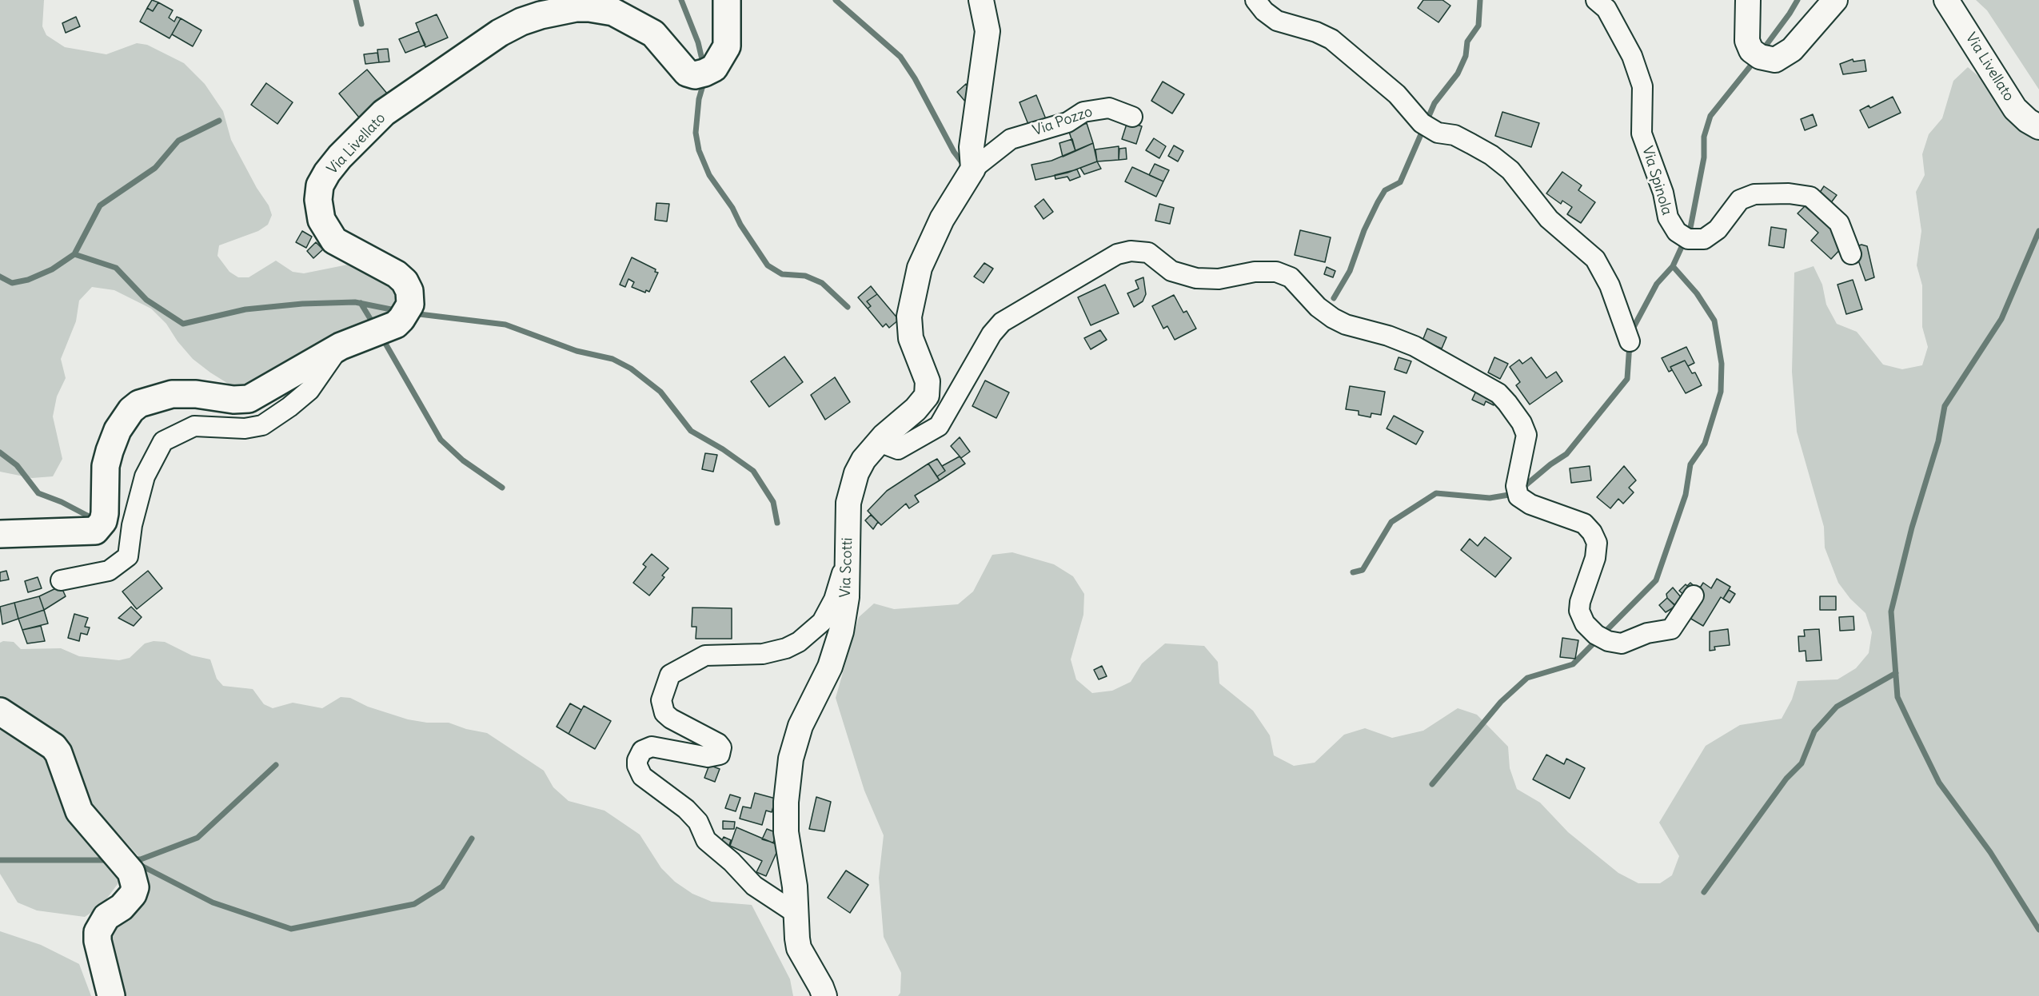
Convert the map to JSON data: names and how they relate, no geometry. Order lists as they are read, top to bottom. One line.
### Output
{"streets":{"main road":["Via Livellato"],"street":["Via Pozzo","Via Spinola","Via Scotti"]},"crossings":[["Via Pozzo","Via Scotti"]]}
